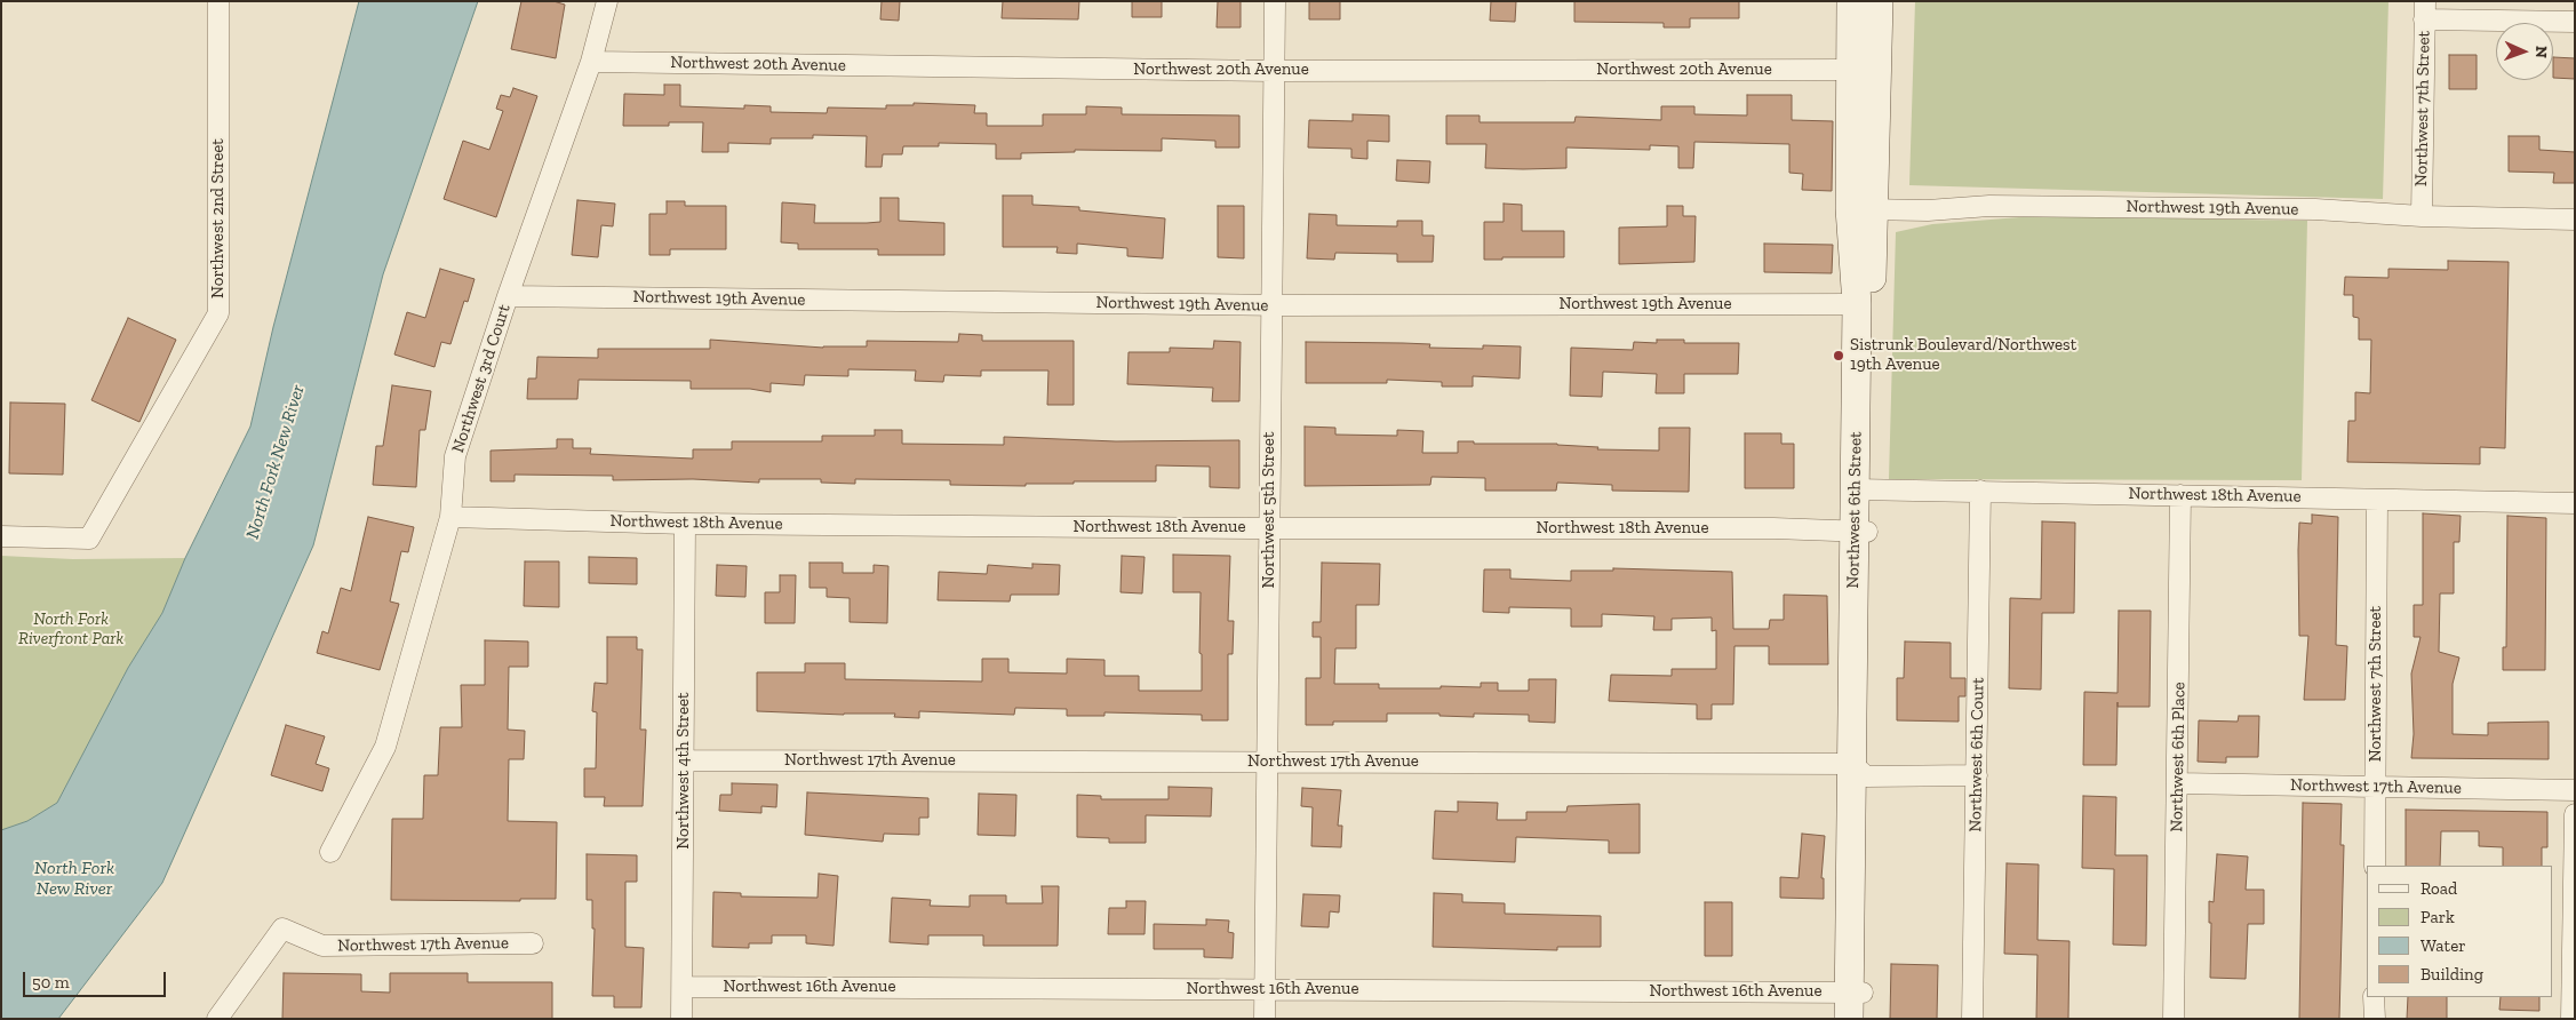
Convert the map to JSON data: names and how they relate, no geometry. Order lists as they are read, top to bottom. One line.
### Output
{"streets":{"street":["Northwest 20th Avenue","Northwest 7th Street","Northwest 19th Avenue","Northwest 2nd Street","Northwest 3rd Court","Northwest 18th Avenue","Northwest 5th Street","Northwest 6th Street","Northwest 6th Court","Northwest 6th Place","Northwest 17th Avenue","Northwest 4th Street","Northwest 16th Avenue"]},"crossings":[["Northwest 20th Avenue","Northwest 3rd Court"],["Northwest 20th Avenue","Northwest 5th Street"],["Northwest 20th Avenue","Northwest 6th Street"],["Northwest 7th Street","Northwest 19th Avenue"],["Northwest 7th Street","Northwest 18th Avenue"],["Northwest 7th Street","Northwest 17th Avenue"],["Northwest 19th Avenue","Northwest 3rd Court"],["Northwest 19th Avenue","Northwest 5th Street"],["Northwest 19th Avenue","Northwest 6th Street"],["Northwest 3rd Court","Northwest 18th Avenue"],["Northwest 18th Avenue","Northwest 5th Street"],["Northwest 18th Avenue","Northwest 6th Street"],["Northwest 18th Avenue","Northwest 6th Court"],["Northwest 18th Avenue","Northwest 6th Place"],["Northwest 18th Avenue","Northwest 4th Street"],["Northwest 5th Street","Northwest 17th Avenue"],["Northwest 5th Street","Northwest 16th Avenue"],["Northwest 6th Street","Northwest 17th Avenue"],["Northwest 6th Street","Northwest 16th Avenue"],["Northwest 6th Court","Northwest 17th Avenue"],["Northwest 6th Place","Northwest 17th Avenue"],["Northwest 17th Avenue","Northwest 4th Street"],["Northwest 4th Street","Northwest 16th Avenue"]],"water":["North Fork New River"],"parks":["North Fork Riverfront Park"],"places":["Sistrunk Boulevard/Northwest 19th Avenue"],"legend":["Road","Park","Water","Building"],"scale_bar":"50 m","north":"right"}
